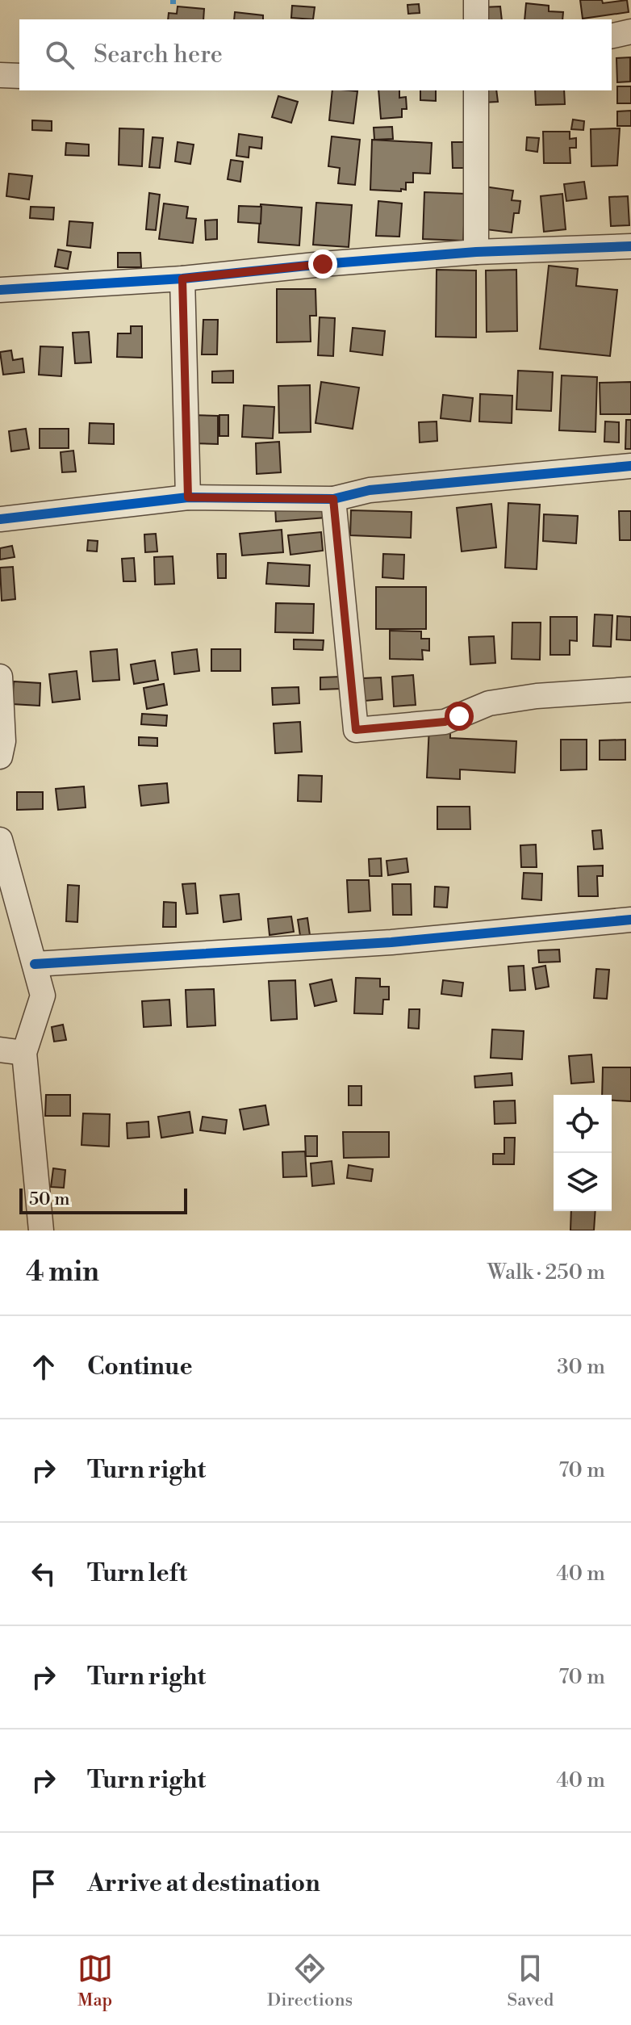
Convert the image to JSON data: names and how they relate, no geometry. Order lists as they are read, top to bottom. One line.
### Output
{"scale_bar":"50 m","page":{"search":"Search here","scale":"50 m","heading":["4 min","Walk · 250 m"],"list":[["Continue","30 m"],["Turn right","70 m"],["Turn left","40 m"],["Turn right","70 m"],["Turn right","40 m"],"Arrive at destination"],"nav":["Map","Directions","Saved"]}}
